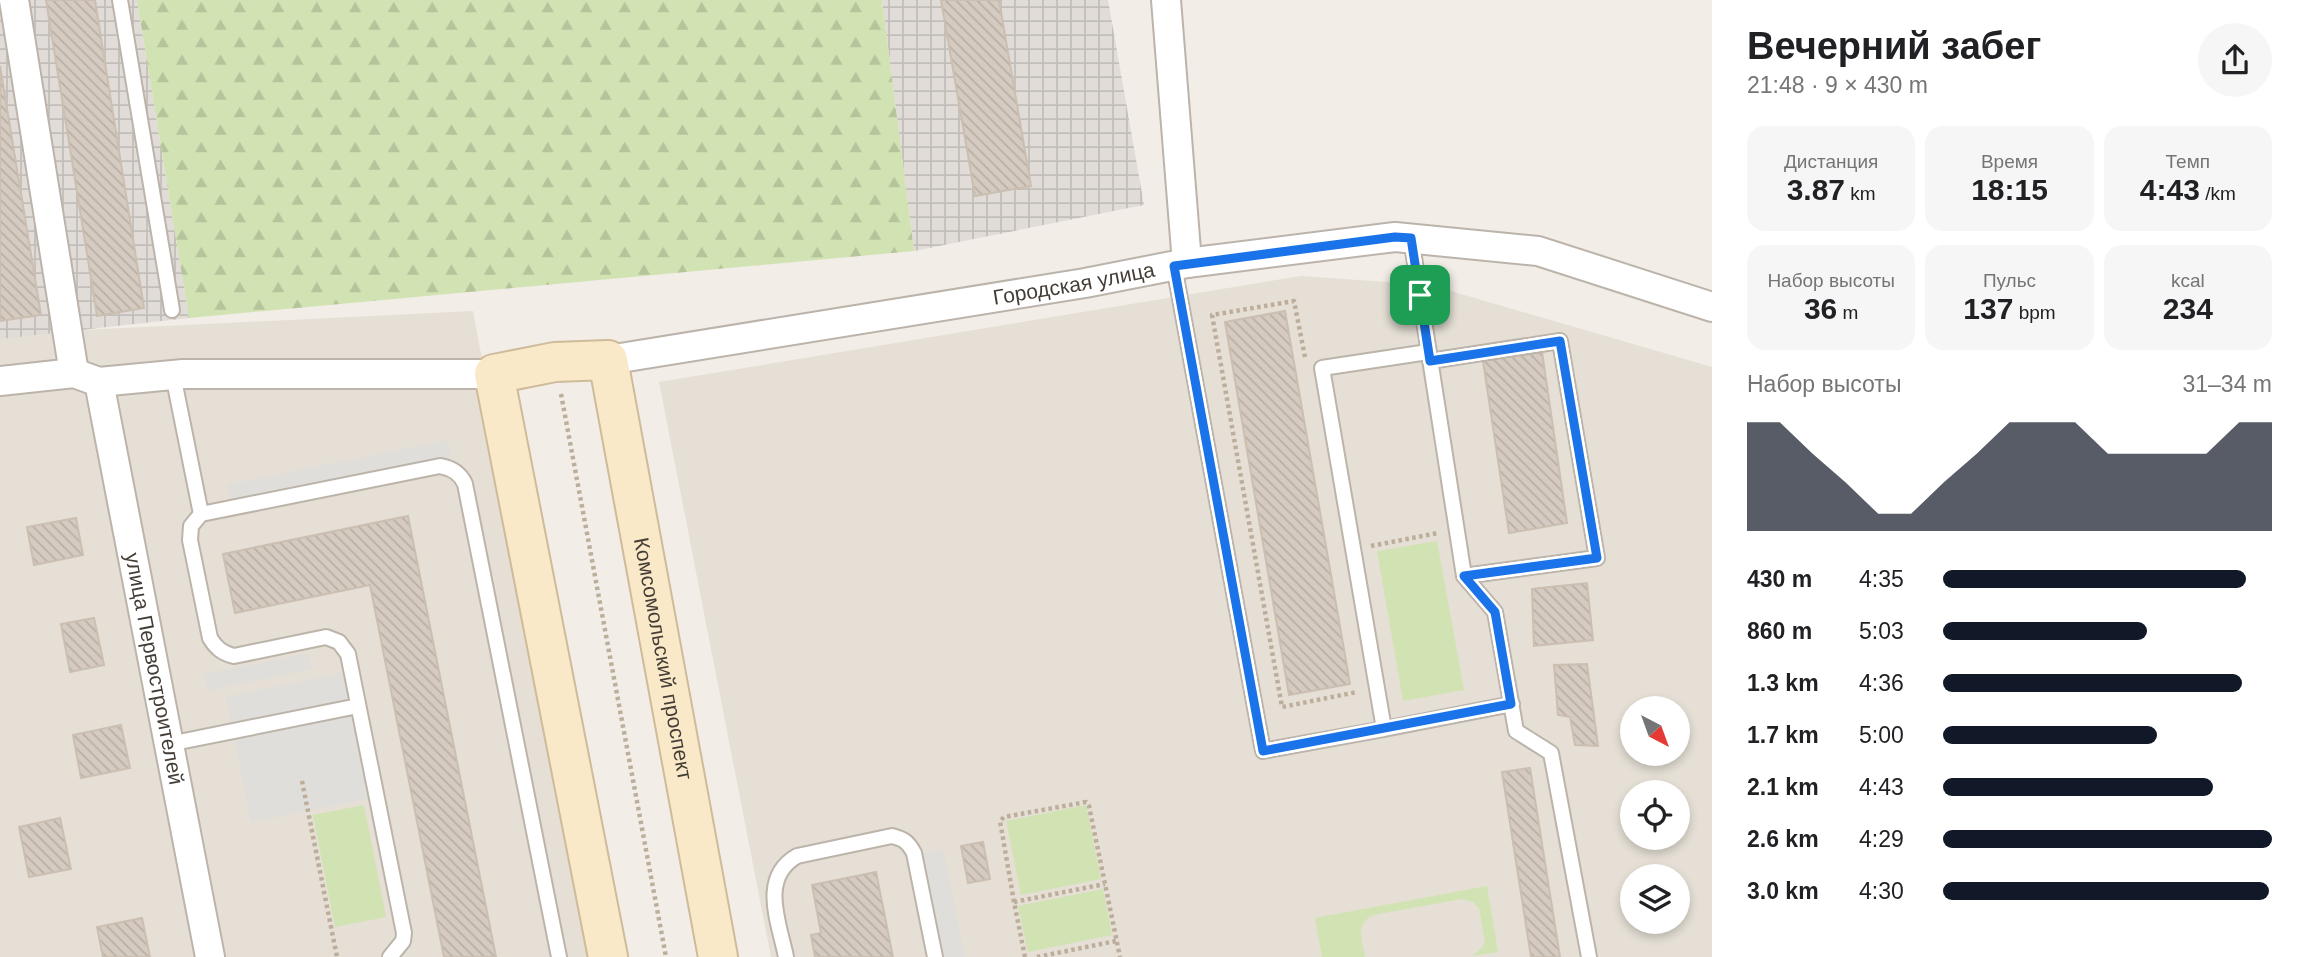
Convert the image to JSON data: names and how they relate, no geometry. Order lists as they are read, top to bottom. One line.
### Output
{"streets":{"main road":["Городская улица","Комсомольский проспект"],"street":["улица Первостроителей"]},"crossings":[["Городская улица","Комсомольский проспект"]],"north":"bottom right","page":{"heading":["Вечерний забег","21:48 · 9 × 430 m"],"stats":[["Дистанция","3.87 km"],["Время","18:15"],["Темп","4:43 /km"],["Набор высоты","36 m"],["Пульс","137 bpm"],["kcal","234"]],"chart":["Набор высоты","31–34 m"],"list":[{"name":"430 m","note":"4:35"},{"name":"860 m","note":"5:03"},{"name":"1.3 km","note":"4:36"},{"name":"1.7 km","note":"5:00"},{"name":"2.1 km","note":"4:43"},{"name":"2.6 km","note":"4:29"},{"name":"3.0 km","note":"4:30"}]}}
